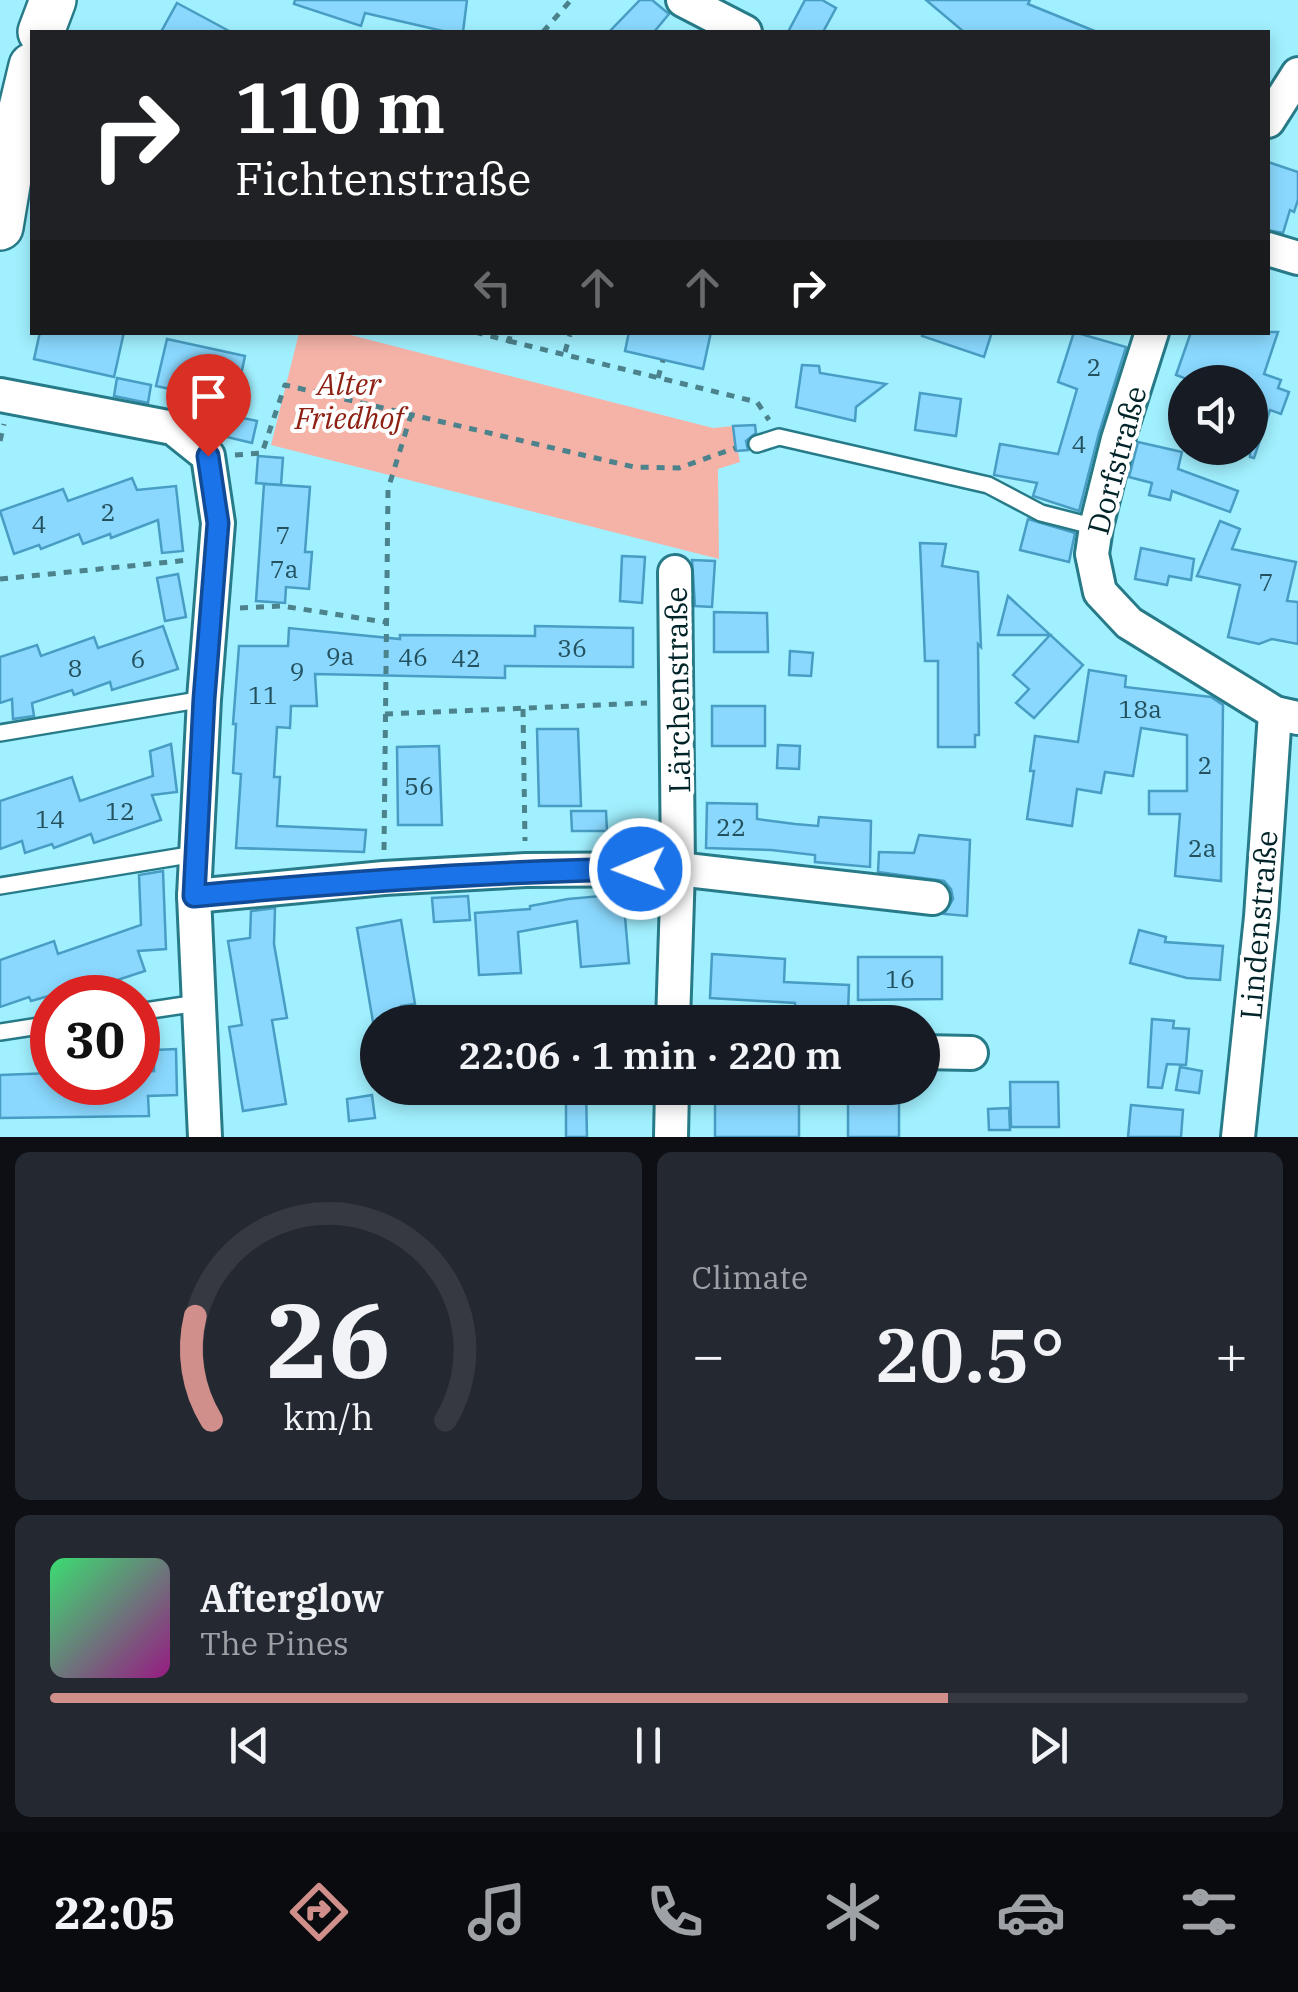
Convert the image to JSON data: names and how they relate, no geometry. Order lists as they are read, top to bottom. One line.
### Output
{"streets":{"street":["Dorfstraße","Lärchenstraße","Lindenstraße"]},"crossings":[["Dorfstraße","Lindenstraße"]],"parks":["Alter Friedhof"],"house_numbers":["2","4","2","4","7","7a","7","36","9a","46","42","6","8","9","11","18a","2","56","12","14","22","2a","16"],"page":{"turn":["110 m","Fichtenstraße"],"limit":"30","trip":"22:06 · 1 min · 220 m","tile":"Climate","heat":["−","20.5°","+"],"song":["Afterglow","The Pines"],"tabs":"22:05","gauge":["26","km/h"]}}
